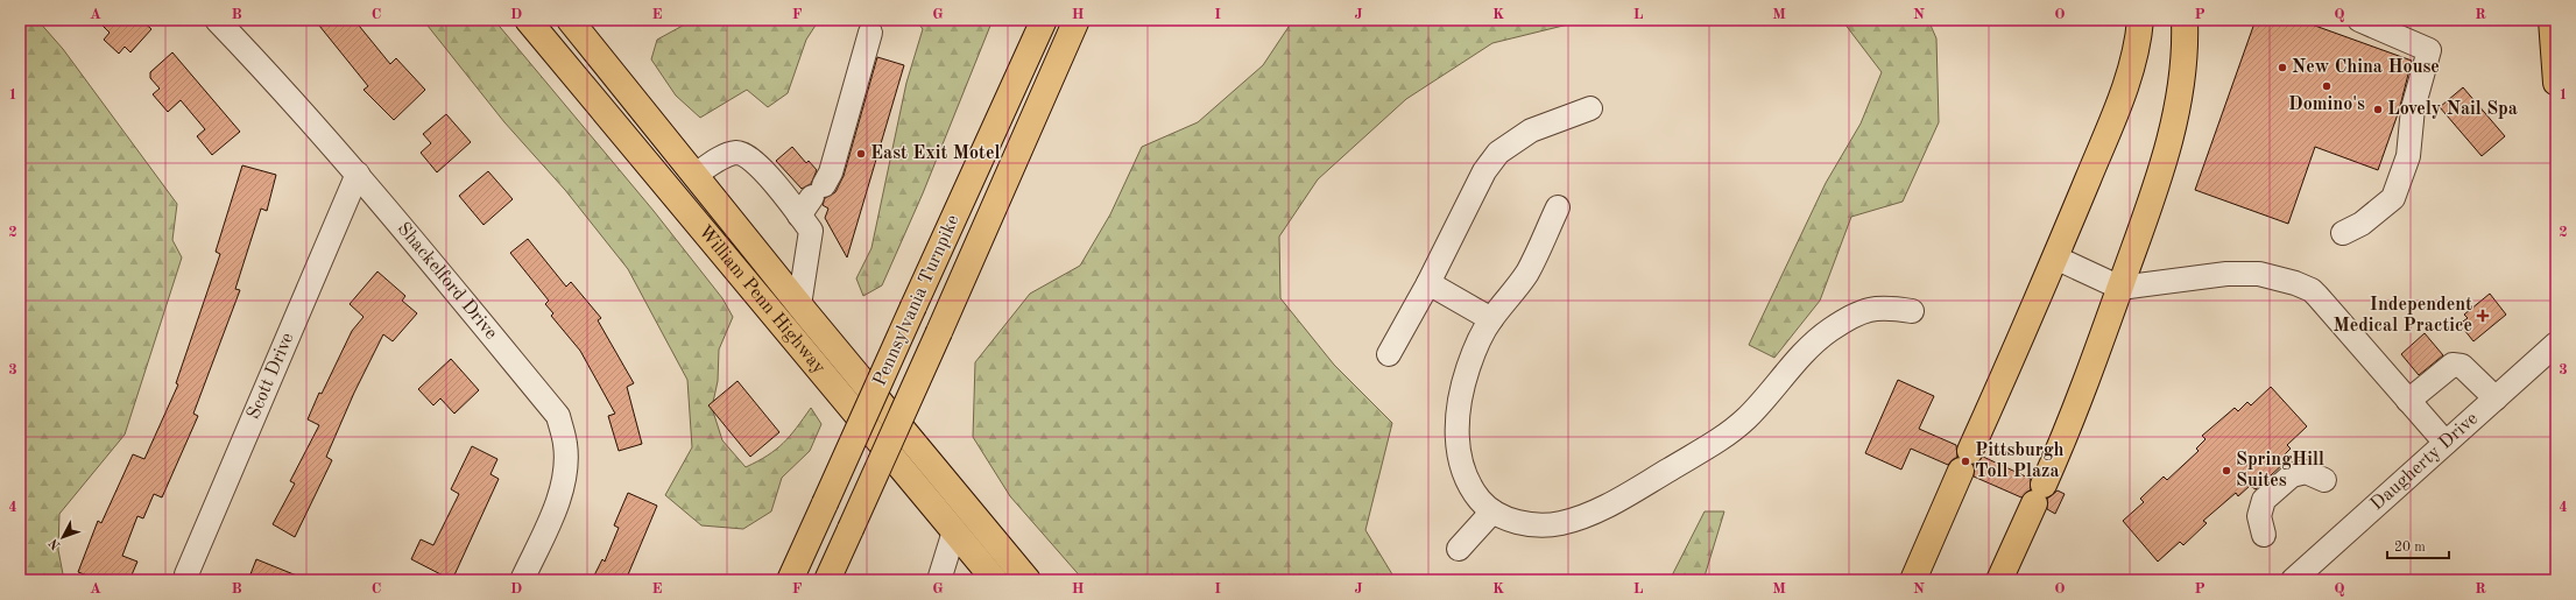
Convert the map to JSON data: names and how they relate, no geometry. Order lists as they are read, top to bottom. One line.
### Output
{"streets":{"main road":["William Penn Highway","Pennsylvania Turnpike"],"street":["Shackelford Drive","Scott Drive","Daugherty Drive"]},"crossings":[["Shackelford Drive","Scott Drive"]],"places":{"other":["New China House","Domino's","Lovely Nail Spa","East Exit Motel","Pittsburgh Toll Plaza","SpringHill Suites"],"health":["Independent Medical Practice"]},"scale_bar":"20 m","north":"bottom left","grid":{"columns":["A","B","C","D","E","F","G","H","I","J","K","L","M","N","O","P","Q","R"],"rows":["1","2","3","4"]}}
